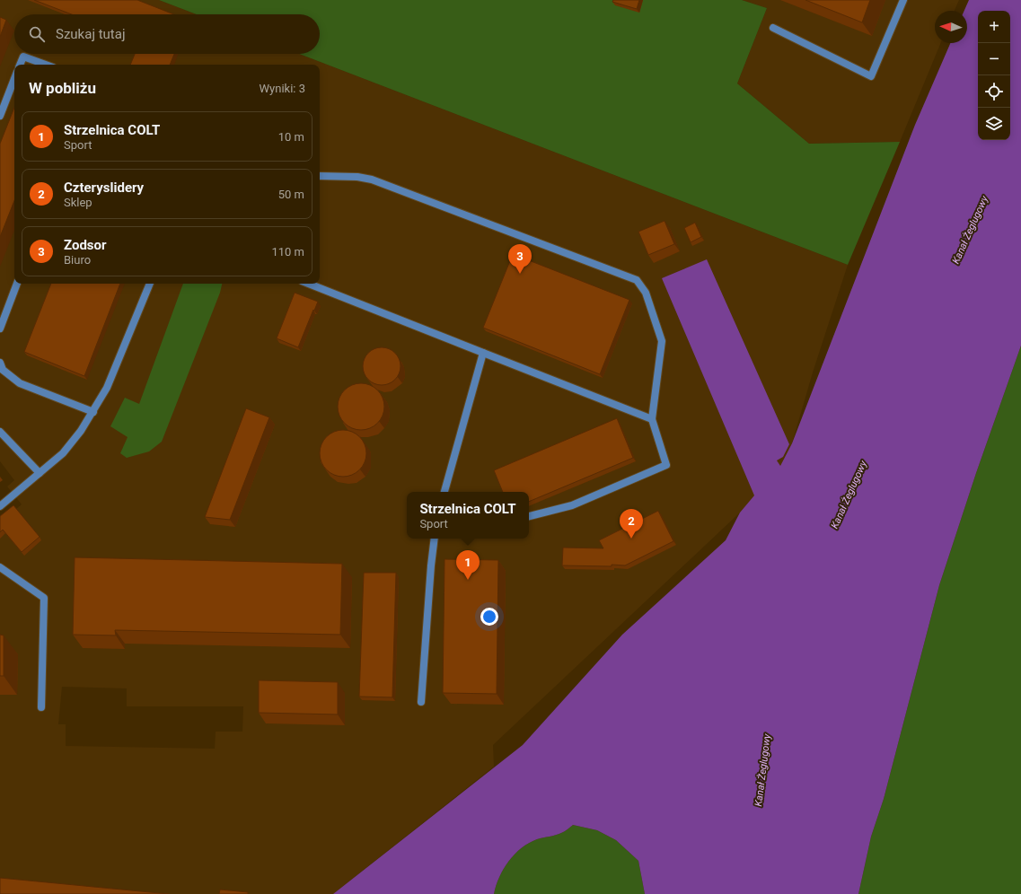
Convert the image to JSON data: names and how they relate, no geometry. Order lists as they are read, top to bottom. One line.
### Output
{"water":["Kanał Żeglugowy"],"north":"left","page":{"map_buttons":["+","−"],"search":"Szukaj tutaj","heading":["W pobliżu","Wyniki: 3"],"list":[{"mark":"1","name":"Strzelnica COLT","note":"Sport","value":"10 m"},{"mark":"2","name":"Czteryslidery","note":"Sklep","value":"50 m"},{"mark":"3","name":"Zodsor","note":"Biuro","value":"110 m"}],"pins":["3","2","1"],"popup":["Strzelnica COLT","Sport"]}}
